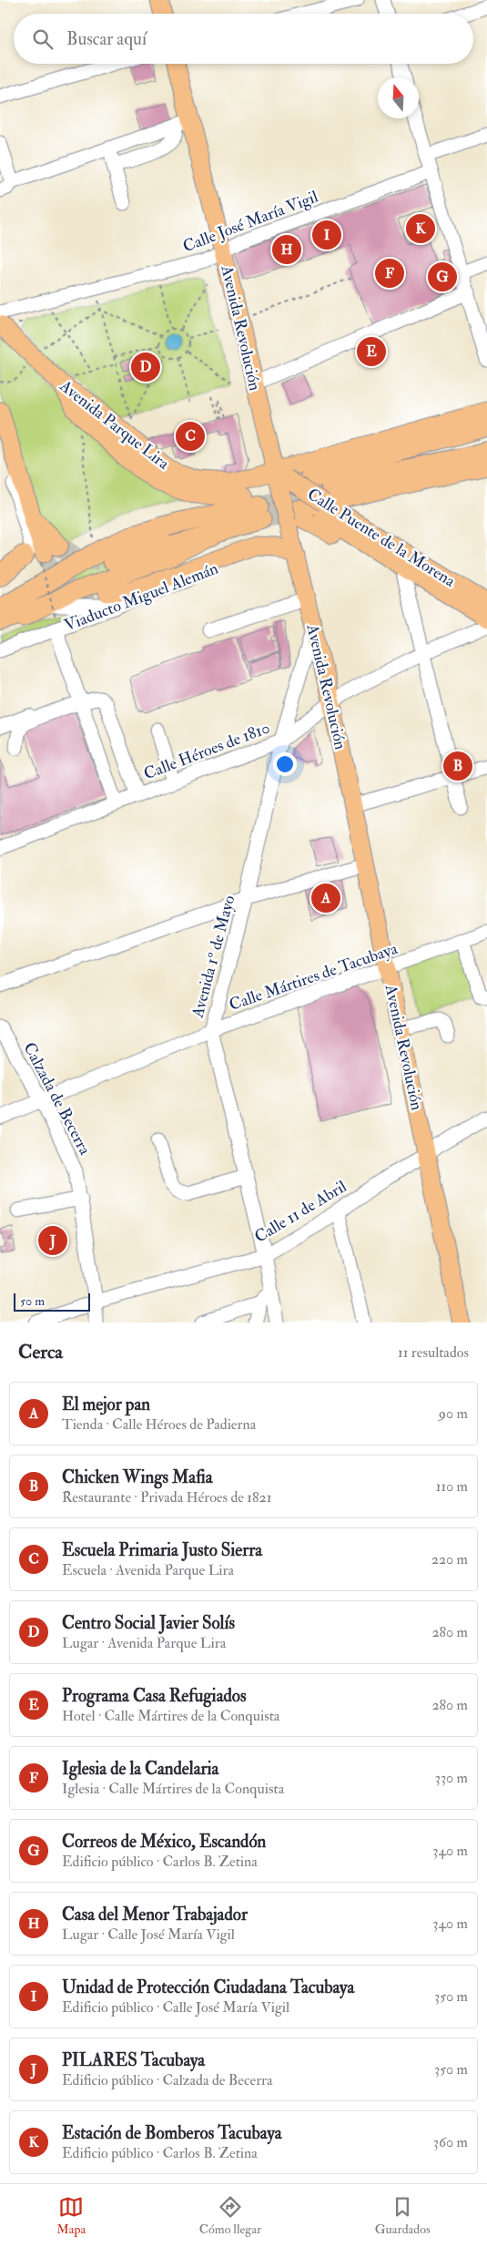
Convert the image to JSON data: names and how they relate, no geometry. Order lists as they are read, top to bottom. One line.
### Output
{"streets":{"main road":["Avenida Revolución","Avenida Parque Lira","Calle Puente de la Morena","Viaducto Miguel Alemán"],"street":["Calle José María Vigil","Calle Héroes de 1810","Avenida 1º de Mayo","Calle Mártires de Tacubaya","Calzada de Becerra","Calle 11 de Abril"]},"crossings":[["Calle José María Vigil","Avenida Revolución"],["Avenida Revolución","Avenida Parque Lira"],["Avenida Revolución","Calle Puente de la Morena"],["Avenida Revolución","Calle Héroes de 1810"],["Avenida Revolución","Avenida 1º de Mayo"],["Avenida Revolución","Calle Mártires de Tacubaya"],["Avenida Revolución","Calle 11 de Abril"],["Avenida Parque Lira","Calle Puente de la Morena"],["Calle Héroes de 1810","Avenida 1º de Mayo"],["Avenida 1º de Mayo","Calle Mártires de Tacubaya"],["Avenida 1º de Mayo","Calle 11 de Abril"],["Calle Mártires de Tacubaya","Calzada de Becerra"],["Calzada de Becerra","Calle 11 de Abril"]],"scale_bar":"50 m","north":"top","page":{"search":"Buscar aquí","pins":["K","I","H","F","G","E","D","C","B","A","J"],"scale":"50 m","heading":["Cerca","11 resultados"],"list":[{"mark":"A","name":"El mejor pan","note":"Tienda · Calle Héroes de Padierna","value":"90 m"},{"mark":"B","name":"Chicken Wings Mafia","note":"Restaurante · Privada Héroes de 1821","value":"110 m"},{"mark":"C","name":"Escuela Primaria Justo Sierra","note":"Escuela · Avenida Parque Lira","value":"220 m"},{"mark":"D","name":"Centro Social Javier Solís","note":"Lugar · Avenida Parque Lira","value":"280 m"},{"mark":"E","name":"Programa Casa Refugiados","note":"Hotel · Calle Mártires de la Conquista","value":"280 m"},{"mark":"F","name":"Iglesia de la Candelaria","note":"Iglesia · Calle Mártires de la Conquista","value":"330 m"},{"mark":"G","name":"Correos de México, Escandón","note":"Edificio público · Carlos B. Zetina","value":"340 m"},{"mark":"H","name":"Casa del Menor Trabajador","note":"Lugar · Calle José María Vigil","value":"340 m"},{"mark":"I","name":"Unidad de Protección Ciudadana Tacubaya","note":"Edificio público · Calle José María Vigil","value":"350 m"},{"mark":"J","name":"PILARES Tacubaya","note":"Edificio público · Calzada de Becerra","value":"350 m"},{"mark":"K","name":"Estación de Bomberos Tacubaya","note":"Edificio público · Carlos B. Zetina","value":"360 m"}],"nav":["Mapa","Cómo llegar","Guardados"]}}
